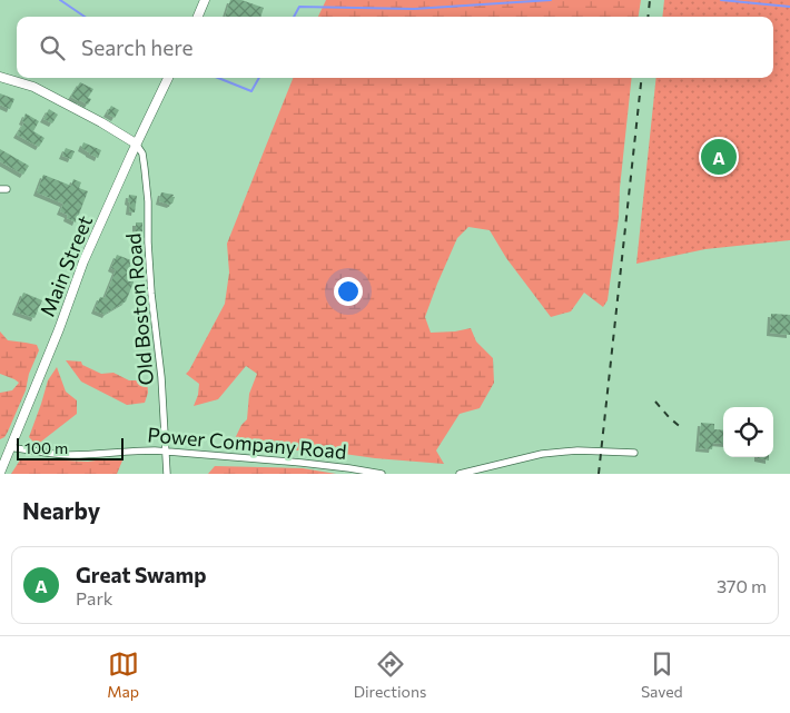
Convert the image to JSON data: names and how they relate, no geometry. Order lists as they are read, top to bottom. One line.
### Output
{"streets":{"main road":["Main Street"],"street":["Old Boston Road","Power Company Road"]},"crossings":[["Main Street","Old Boston Road"],["Main Street","Power Company Road"],["Old Boston Road","Power Company Road"]],"scale_bar":"100 m","page":{"search":"Search here","pins":"A","scale":"100 m","heading":"Nearby","list":[{"mark":"A","name":"Great Swamp","note":"Park","value":"370 m"}],"nav":["Map","Directions","Saved"]}}
